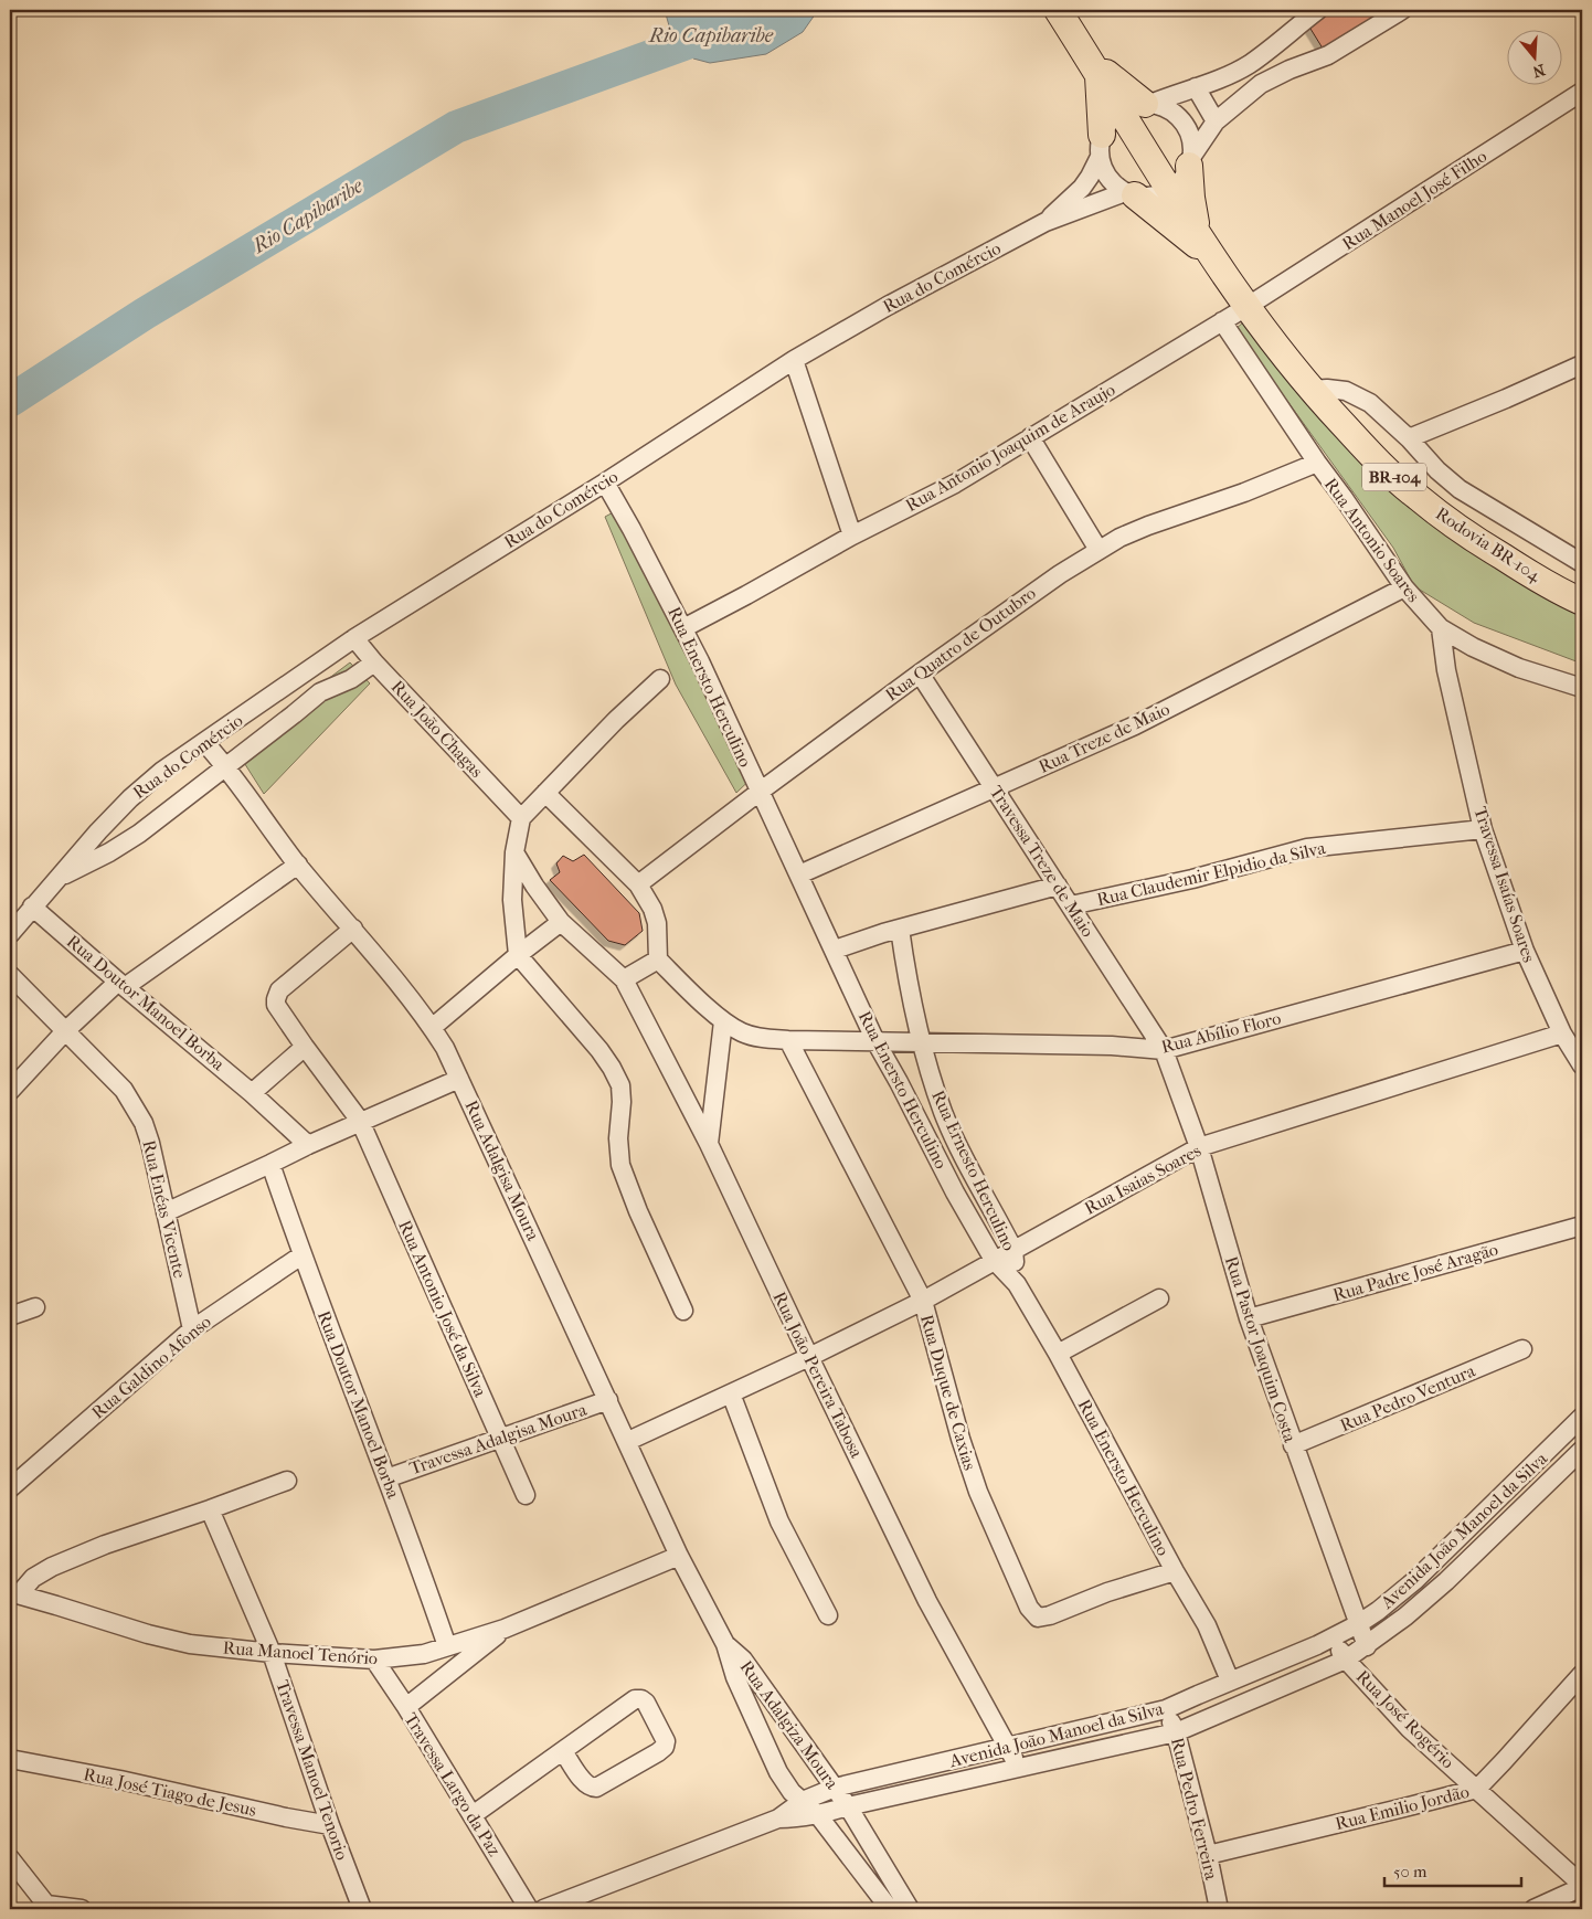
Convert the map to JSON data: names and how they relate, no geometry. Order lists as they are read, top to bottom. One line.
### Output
{"streets":{"highway":["BR-104","Rodovia BR-104"],"street":["Rua Manoel José Filho","Rua do Comércio","Rua Antonio Joaquim de Araujo","Rua Antonio Soares","Rua Quatro de Outubro","Rua Enersto Herculino","Rua João Chagas","Rua Treze de Maio","Travessa Treze de Maio","Rua Claudemir Elpidio da Silva","Travessa Isaías Soares","Rua Doutor Manoel Borba","Rua Abílio Floro","Rua Adalgisa Moura","Rua Ernesto Herculino","Rua Isaias Soares","Rua Enéas Vicente","Rua Padre José Aragão","Rua Antonio José da Silva","Rua Pastor Joaquim Costa","Rua Galdino Afonso","Rua João Pereira Tabosa","Rua Duque de Caxias","Rua Pedro Ventura","Travessa Adalgisa Moura","Avenida João Manoel da Silva","Rua Manoel Tenório","Rua José Rogério","Rua Adalgiza Moura","Travessa Manoel Tenorio","Travessa Largo da Paz","Rua José Tiago de Jesus","Rua Emilio Jordão","Rua Pedro Ferreira"]},"crossings":[["Rua Manoel José Filho","Rua Antonio Joaquim de Araujo"],["Rua Manoel José Filho","BR-104"],["Rua Manoel José Filho","Rodovia BR-104"],["Rua do Comércio","Rua Enersto Herculino"],["Rua do Comércio","Rua João Chagas"],["Rua do Comércio","Rua Doutor Manoel Borba"],["Rua do Comércio","Rua Adalgisa Moura"],["Rua Antonio Joaquim de Araujo","BR-104"],["Rua Antonio Joaquim de Araujo","Rua Antonio Soares"],["Rua Antonio Joaquim de Araujo","Rodovia BR-104"],["Rua Antonio Joaquim de Araujo","Rua Enersto Herculino"],["BR-104","Rodovia BR-104"],["Rua Antonio Soares","Rua Quatro de Outubro"],["Rua Antonio Soares","Rua Treze de Maio"],["Rua Antonio Soares","Travessa Isaías Soares"],["Rua Quatro de Outubro","Rua Enersto Herculino"],["Rua Quatro de Outubro","Travessa Treze de Maio"],["Rua Enersto Herculino","Rua Treze de Maio"],["Rua Enersto Herculino","Rua Abílio Floro"],["Rua Enersto Herculino","Rua Ernesto Herculino"],["Rua Enersto Herculino","Rua Isaias Soares"],["Rua Enersto Herculino","Rua Duque de Caxias"],["Rua Enersto Herculino","Avenida João Manoel da Silva"],["Rua Treze de Maio","Travessa Treze de Maio"],["Travessa Treze de Maio","Rua Claudemir Elpidio da Silva"],["Travessa Treze de Maio","Rua Abílio Floro"],["Travessa Treze de Maio","Rua Pastor Joaquim Costa"],["Rua Claudemir Elpidio da Silva","Travessa Isaías Soares"],["Travessa Isaías Soares","Rua Abílio Floro"],["Travessa Isaías Soares","Rua Isaias Soares"],["Rua Doutor Manoel Borba","Rua Galdino Afonso"],["Rua Doutor Manoel Borba","Travessa Adalgisa Moura"],["Rua Doutor Manoel Borba","Rua Manoel Tenório"],["Rua Abílio Floro","Rua Ernesto Herculino"],["Rua Abílio Floro","Rua Pastor Joaquim Costa"],["Rua Abílio Floro","Rua Duque de Caxias"],["Rua Adalgisa Moura","Rua Isaias Soares"],["Rua Adalgisa Moura","Rua Antonio José da Silva"],["Rua Adalgisa Moura","Travessa Adalgisa Moura"],["Rua Adalgisa Moura","Rua Manoel Tenório"],["Rua Adalgisa Moura","Rua Adalgiza Moura"],["Rua Ernesto Herculino","Rua Isaias Soares"],["Rua Isaias Soares","Rua Pastor Joaquim Costa"],["Rua Isaias Soares","Rua João Pereira Tabosa"],["Rua Isaias Soares","Rua Duque de Caxias"],["Rua Enéas Vicente","Rua Galdino Afonso"],["Rua Padre José Aragão","Rua Pastor Joaquim Costa"],["Rua Antonio José da Silva","Travessa Adalgisa Moura"],["Rua Pastor Joaquim Costa","Rua Pedro Ventura"],["Rua Pastor Joaquim Costa","Avenida João Manoel da Silva"],["Rua João Pereira Tabosa","Avenida João Manoel da Silva"],["Avenida João Manoel da Silva","Rua José Rogério"],["Avenida João Manoel da Silva","Rua Adalgiza Moura"],["Avenida João Manoel da Silva","Rua Pedro Ferreira"],["Rua Manoel Tenório","Travessa Manoel Tenorio"],["Rua Manoel Tenório","Travessa Largo da Paz"],["Rua José Rogério","Rua Emilio Jordão"],["Travessa Manoel Tenorio","Rua José Tiago de Jesus"],["Rua Emilio Jordão","Rua Pedro Ferreira"]],"water":["Rio Capibaribe"],"scale_bar":"50 m","north":"bottom"}
